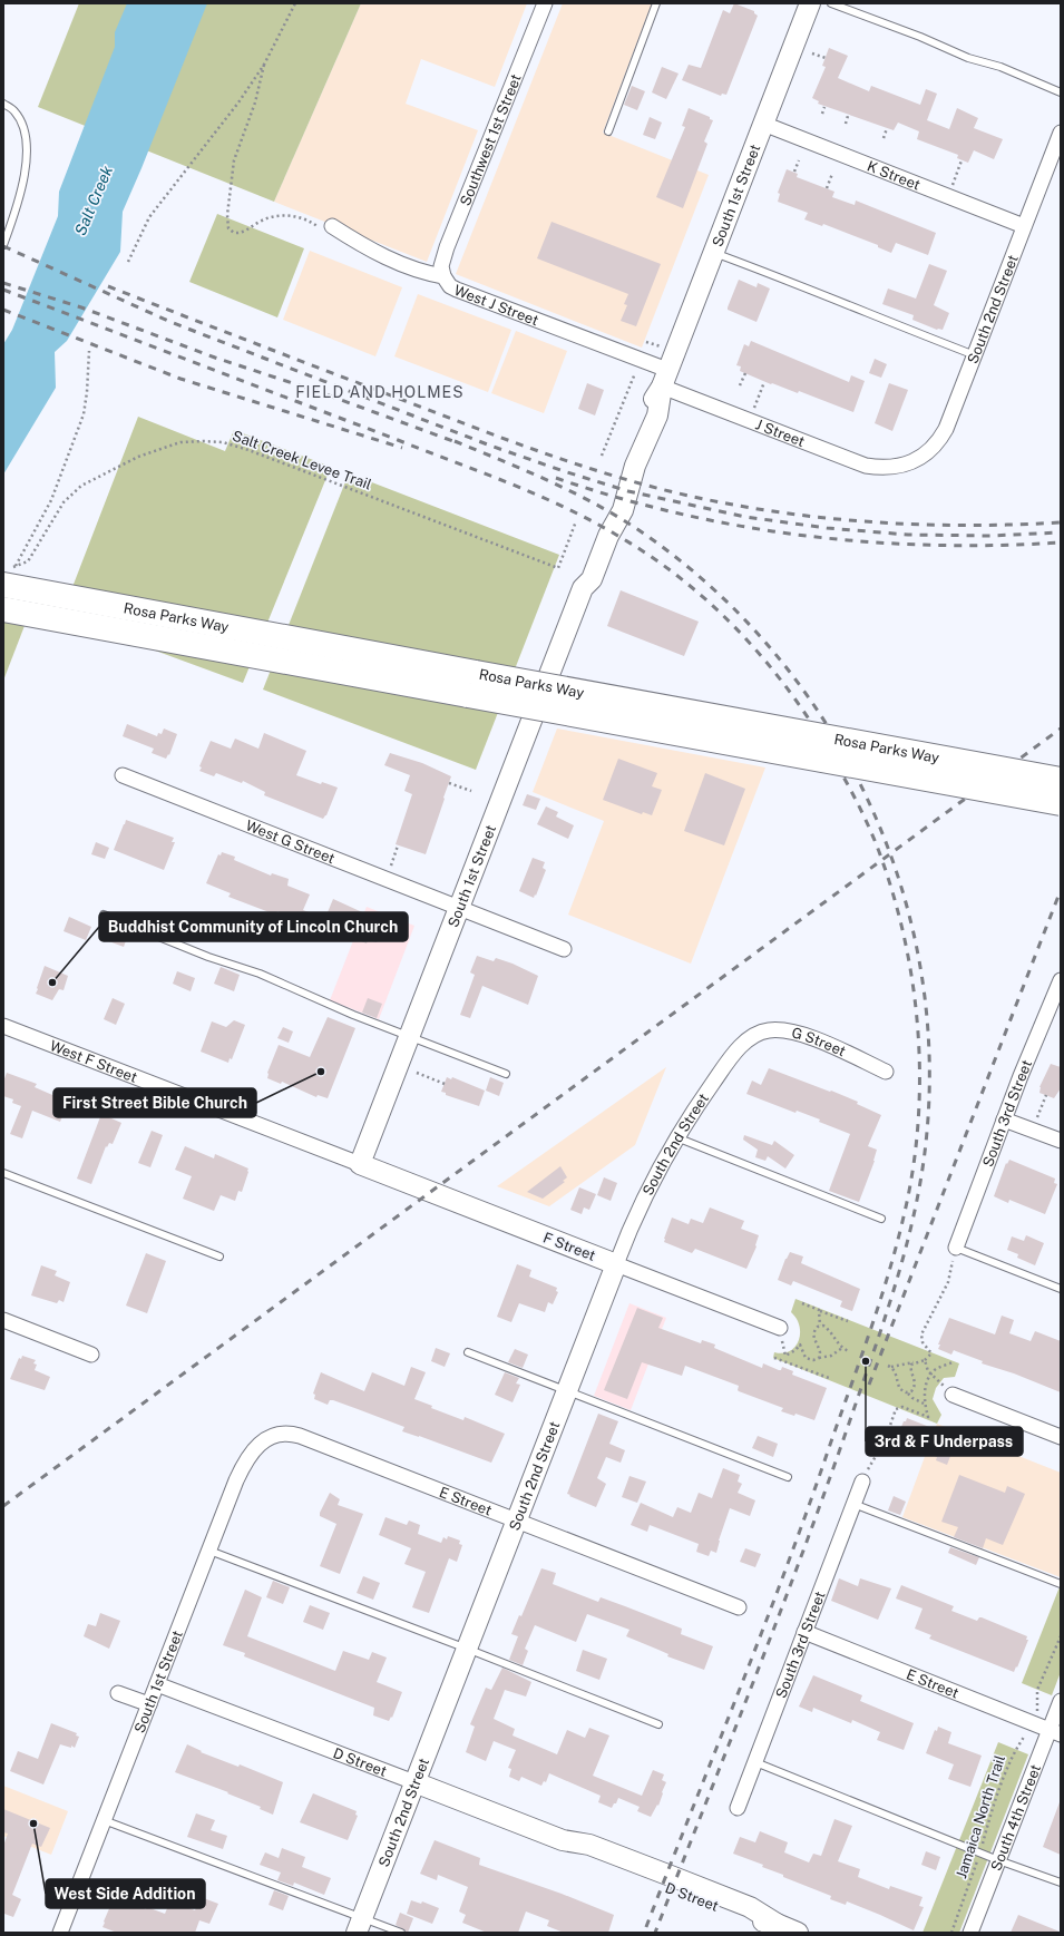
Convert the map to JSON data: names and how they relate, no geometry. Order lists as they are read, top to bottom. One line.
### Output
{"streets":{"highway":["Rosa Parks Way"],"street":["Southwest 1st Street","K Street","South 1st Street","West J Street","South 2nd Street","J Street","West G Street","G Street","West F Street","South 3rd Street","F Street","E Street","D Street","South 4th Street"],"path":["Salt Creek Levee Trail","Jamaica North Trail"]},"crossings":[["Southwest 1st Street","West J Street"],["K Street","South 1st Street"],["K Street","South 2nd Street"],["South 1st Street","West J Street"],["South 1st Street","J Street"],["South 1st Street","West G Street"],["South 1st Street","West F Street"],["South 1st Street","F Street"],["South 1st Street","E Street"],["South 1st Street","D Street"],["West J Street","J Street"],["South 2nd Street","J Street"],["South 2nd Street","G Street"],["South 2nd Street","F Street"],["South 2nd Street","E Street"],["South 2nd Street","D Street"],["West F Street","F Street"],["South 3rd Street","E Street"],["E Street","Jamaica North Trail"],["E Street","South 4th Street"]],"districts":["FIELD AND HOLMES"],"water":["Salt Creek"],"places":["Buddhist Community of Lincoln Church","First Street Bible Church","3rd & F Underpass","West Side Addition"]}
